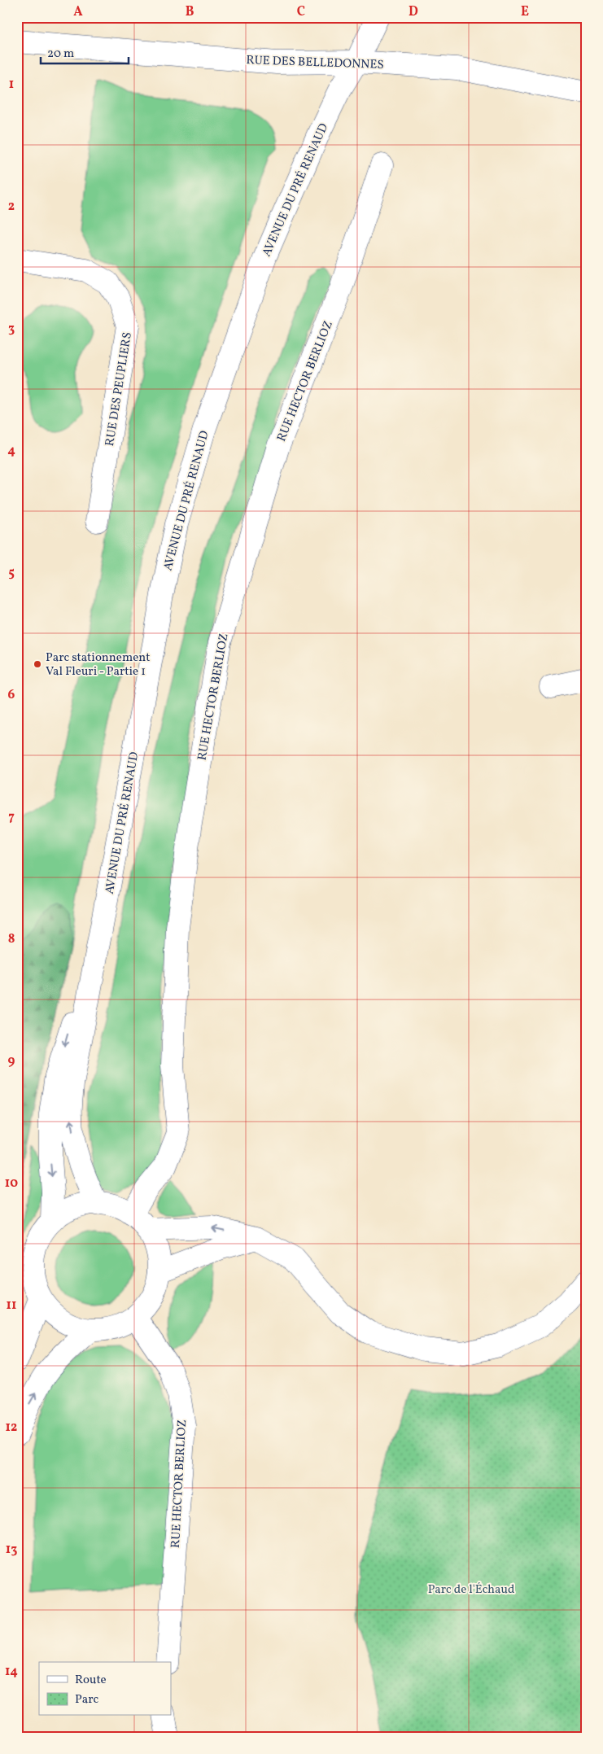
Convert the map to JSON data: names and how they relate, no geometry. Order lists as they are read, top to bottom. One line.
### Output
{"streets":{"main road":["RUE DES BELLEDONNES","AVENUE DU PRÉ RENAUD","RUE HECTOR BERLIOZ","RUE DES PEUPLIERS"]},"crossings":[["RUE DES BELLEDONNES","AVENUE DU PRÉ RENAUD"],["AVENUE DU PRÉ RENAUD","RUE HECTOR BERLIOZ"]],"parks":["Parc de l'Échaud"],"places":["Parc stationnement Val Fleuri - Partie 1"],"legend":["Route","Parc"],"scale_bar":"20 m","grid":{"columns":["A","B","C","D","E"],"rows":["1","2","3","4","5","6","7","8","9","10","11","12","13","14"]}}
